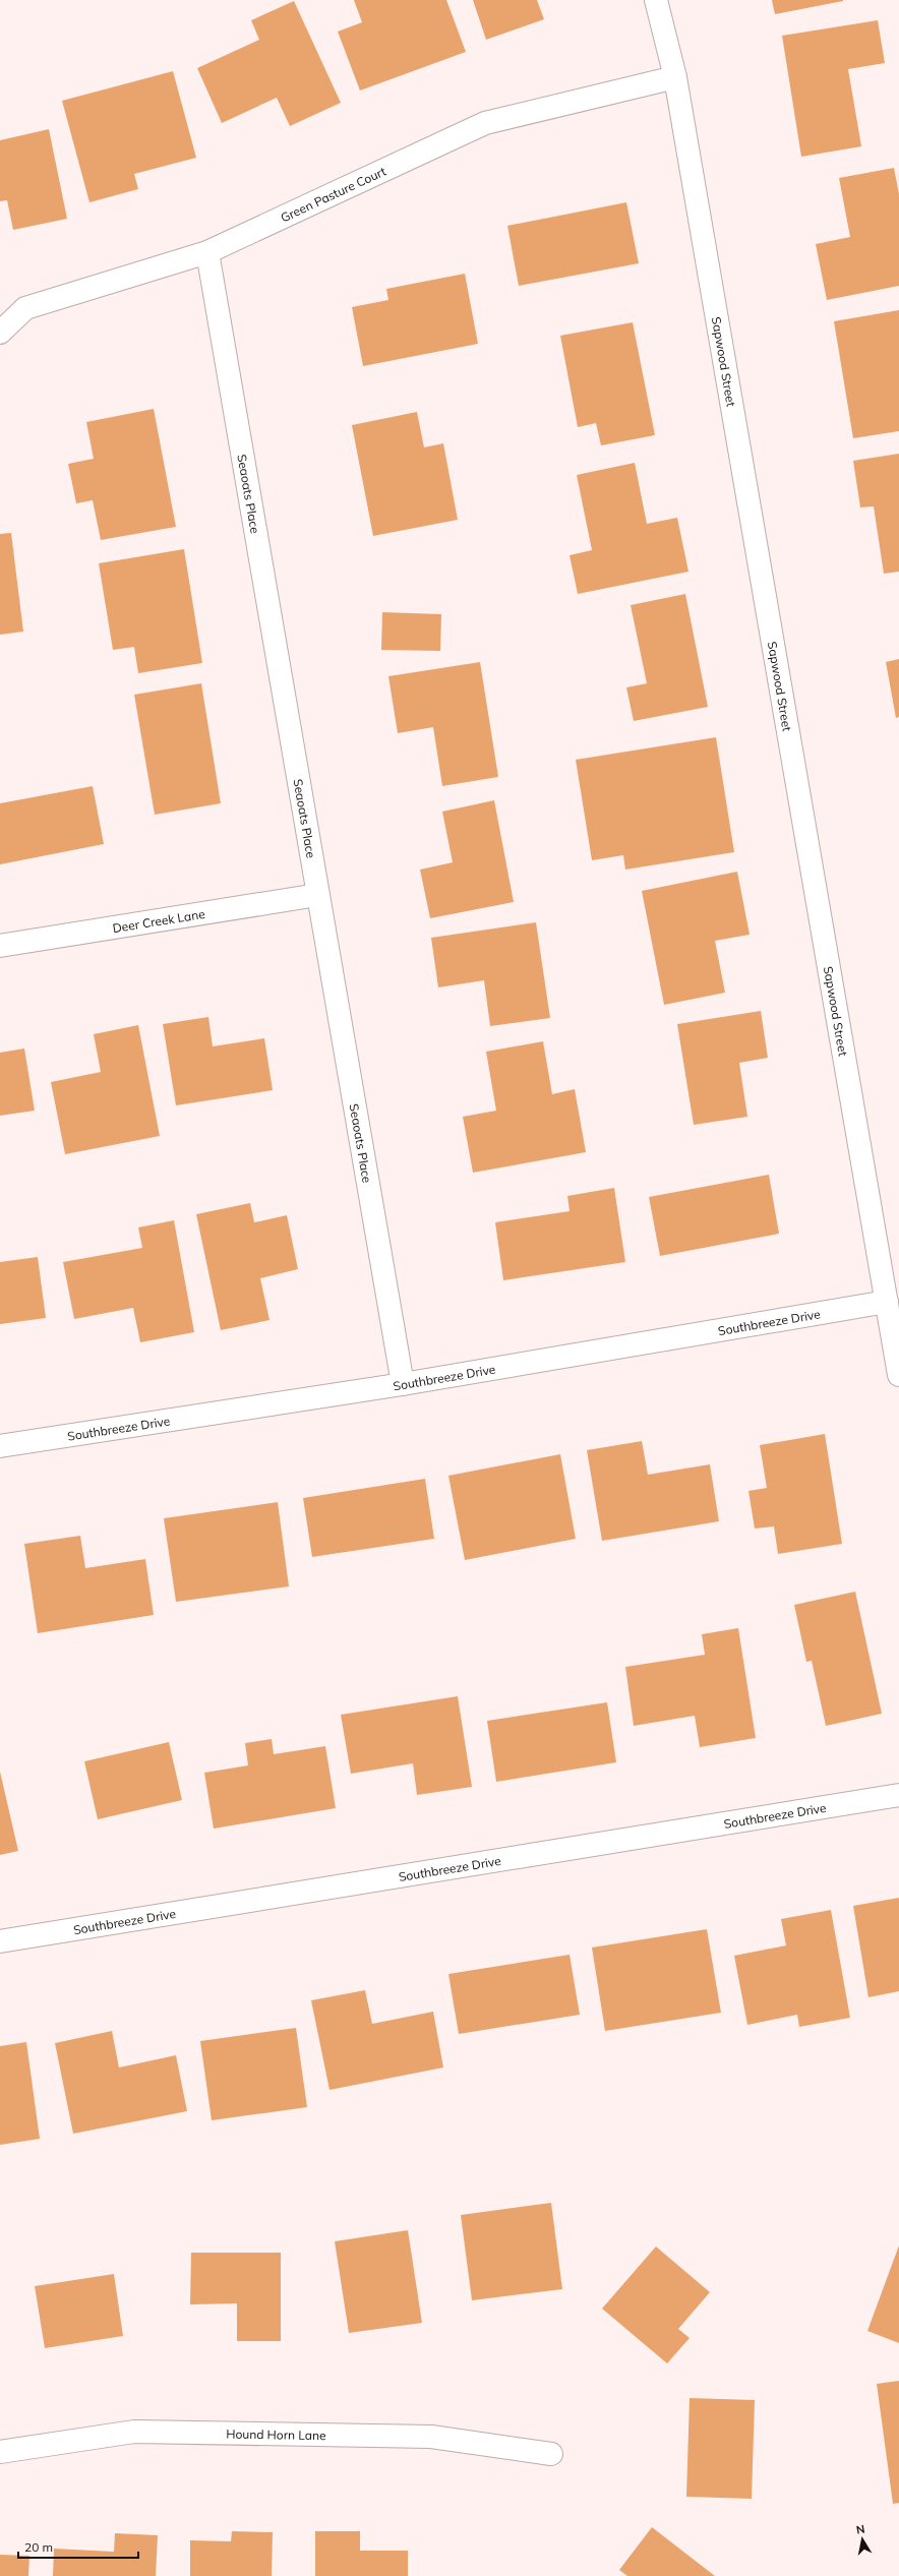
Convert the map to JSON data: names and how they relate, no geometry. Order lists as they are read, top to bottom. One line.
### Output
{"streets":{"street":["Green Pasture Court","Sapwood Street","Seaoats Place","Deer Creek Lane","Southbreeze Drive","Hound Horn Lane"]},"crossings":[["Green Pasture Court","Sapwood Street"],["Green Pasture Court","Seaoats Place"],["Sapwood Street","Southbreeze Drive"],["Seaoats Place","Deer Creek Lane"],["Seaoats Place","Southbreeze Drive"]],"scale_bar":"20 m","north":"top"}
